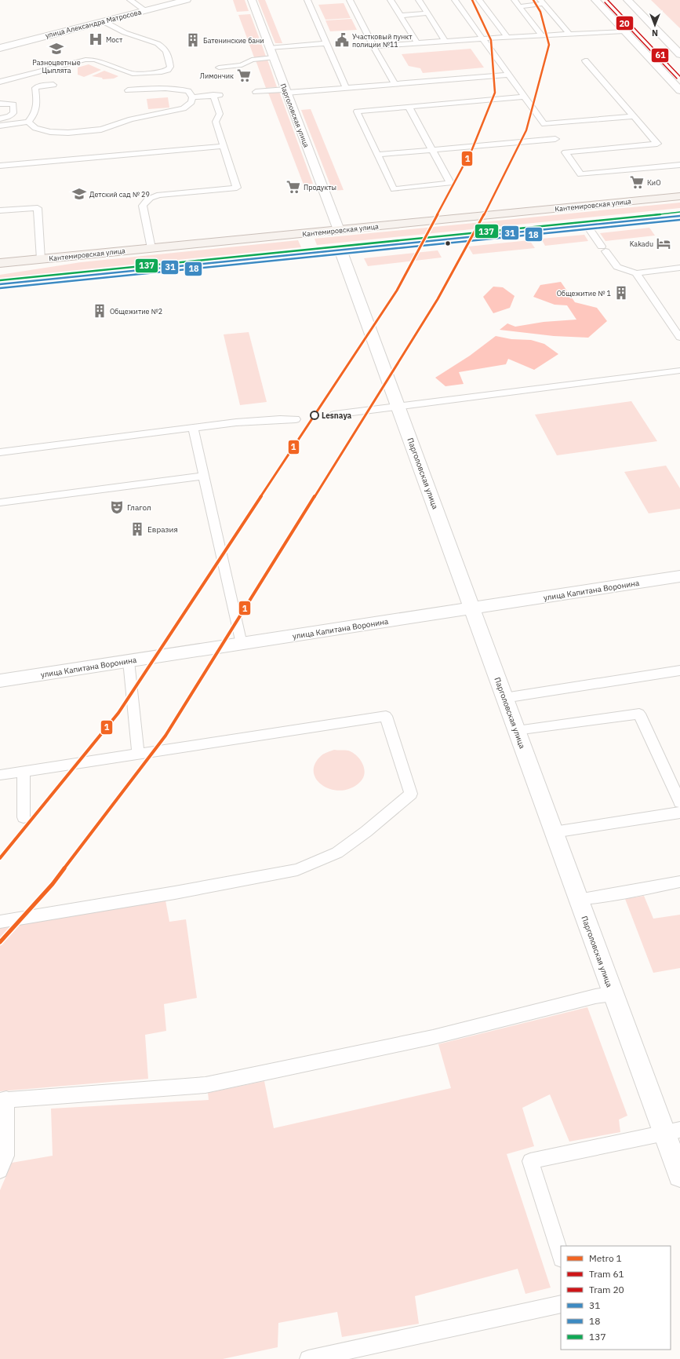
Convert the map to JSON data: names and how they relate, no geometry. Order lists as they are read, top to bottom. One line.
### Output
{"streets":{"main road":["Кантемировская улица"],"street":["улица Александра Матросова","Парголовская улица","улица Капитана Воронина"]},"crossings":[["Парголовская улица","Кантемировская улица"],["Парголовская улица","улица Капитана Воронина"]],"places":{"hospital":["Мост"],"building":["Батенинские бани","Общежитие № 1","Общежитие №2","Евразия"],"public building":["Участковый пункт полиции №11"],"school or university":["Разноцветные Цыплята","Детский сад № 29"],"supermarket":["Лимончик","КиО","Продукты"],"hotel":["Kakadu"],"other":["Lesnaya"],"theatre":["Глагол"]},"lines":["metro line 1","tram line 61","tram line 20","transit line 137","transit line 31","transit line 18"],"legend":["Metro 1","Tram 61","Tram 20","31","18","137"],"north":"bottom"}
